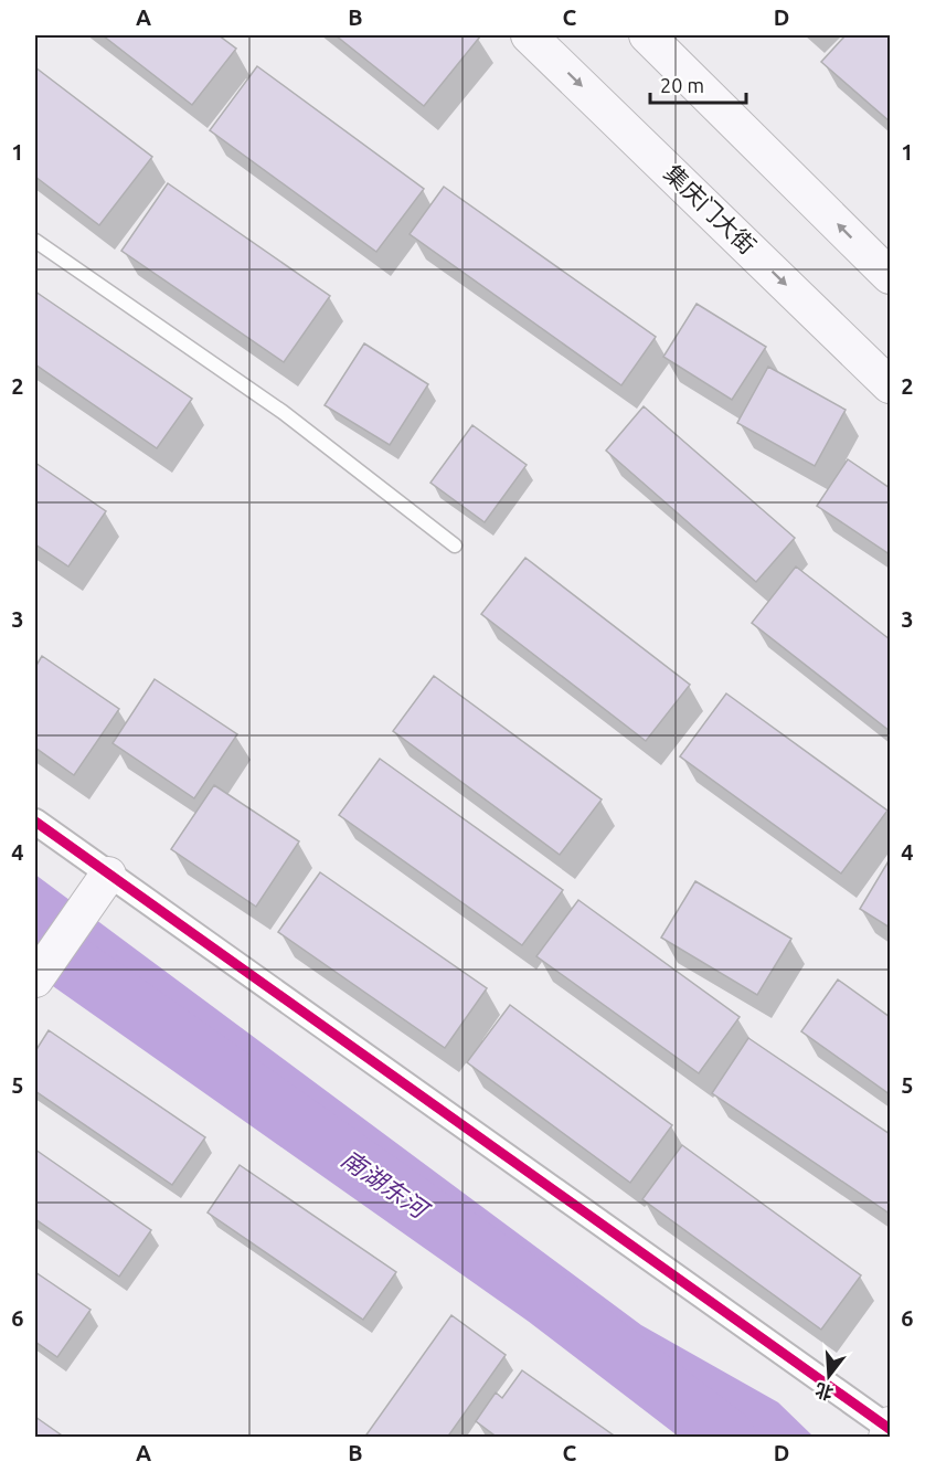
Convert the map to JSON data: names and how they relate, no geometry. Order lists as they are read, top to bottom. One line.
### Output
{"streets":{"main road":["集庆门大街"]},"water":["南湖东河"],"scale_bar":"20 m","north":"bottom","grid":{"columns":["A","B","C","D"],"rows":["1","2","3","4","5","6"]}}
